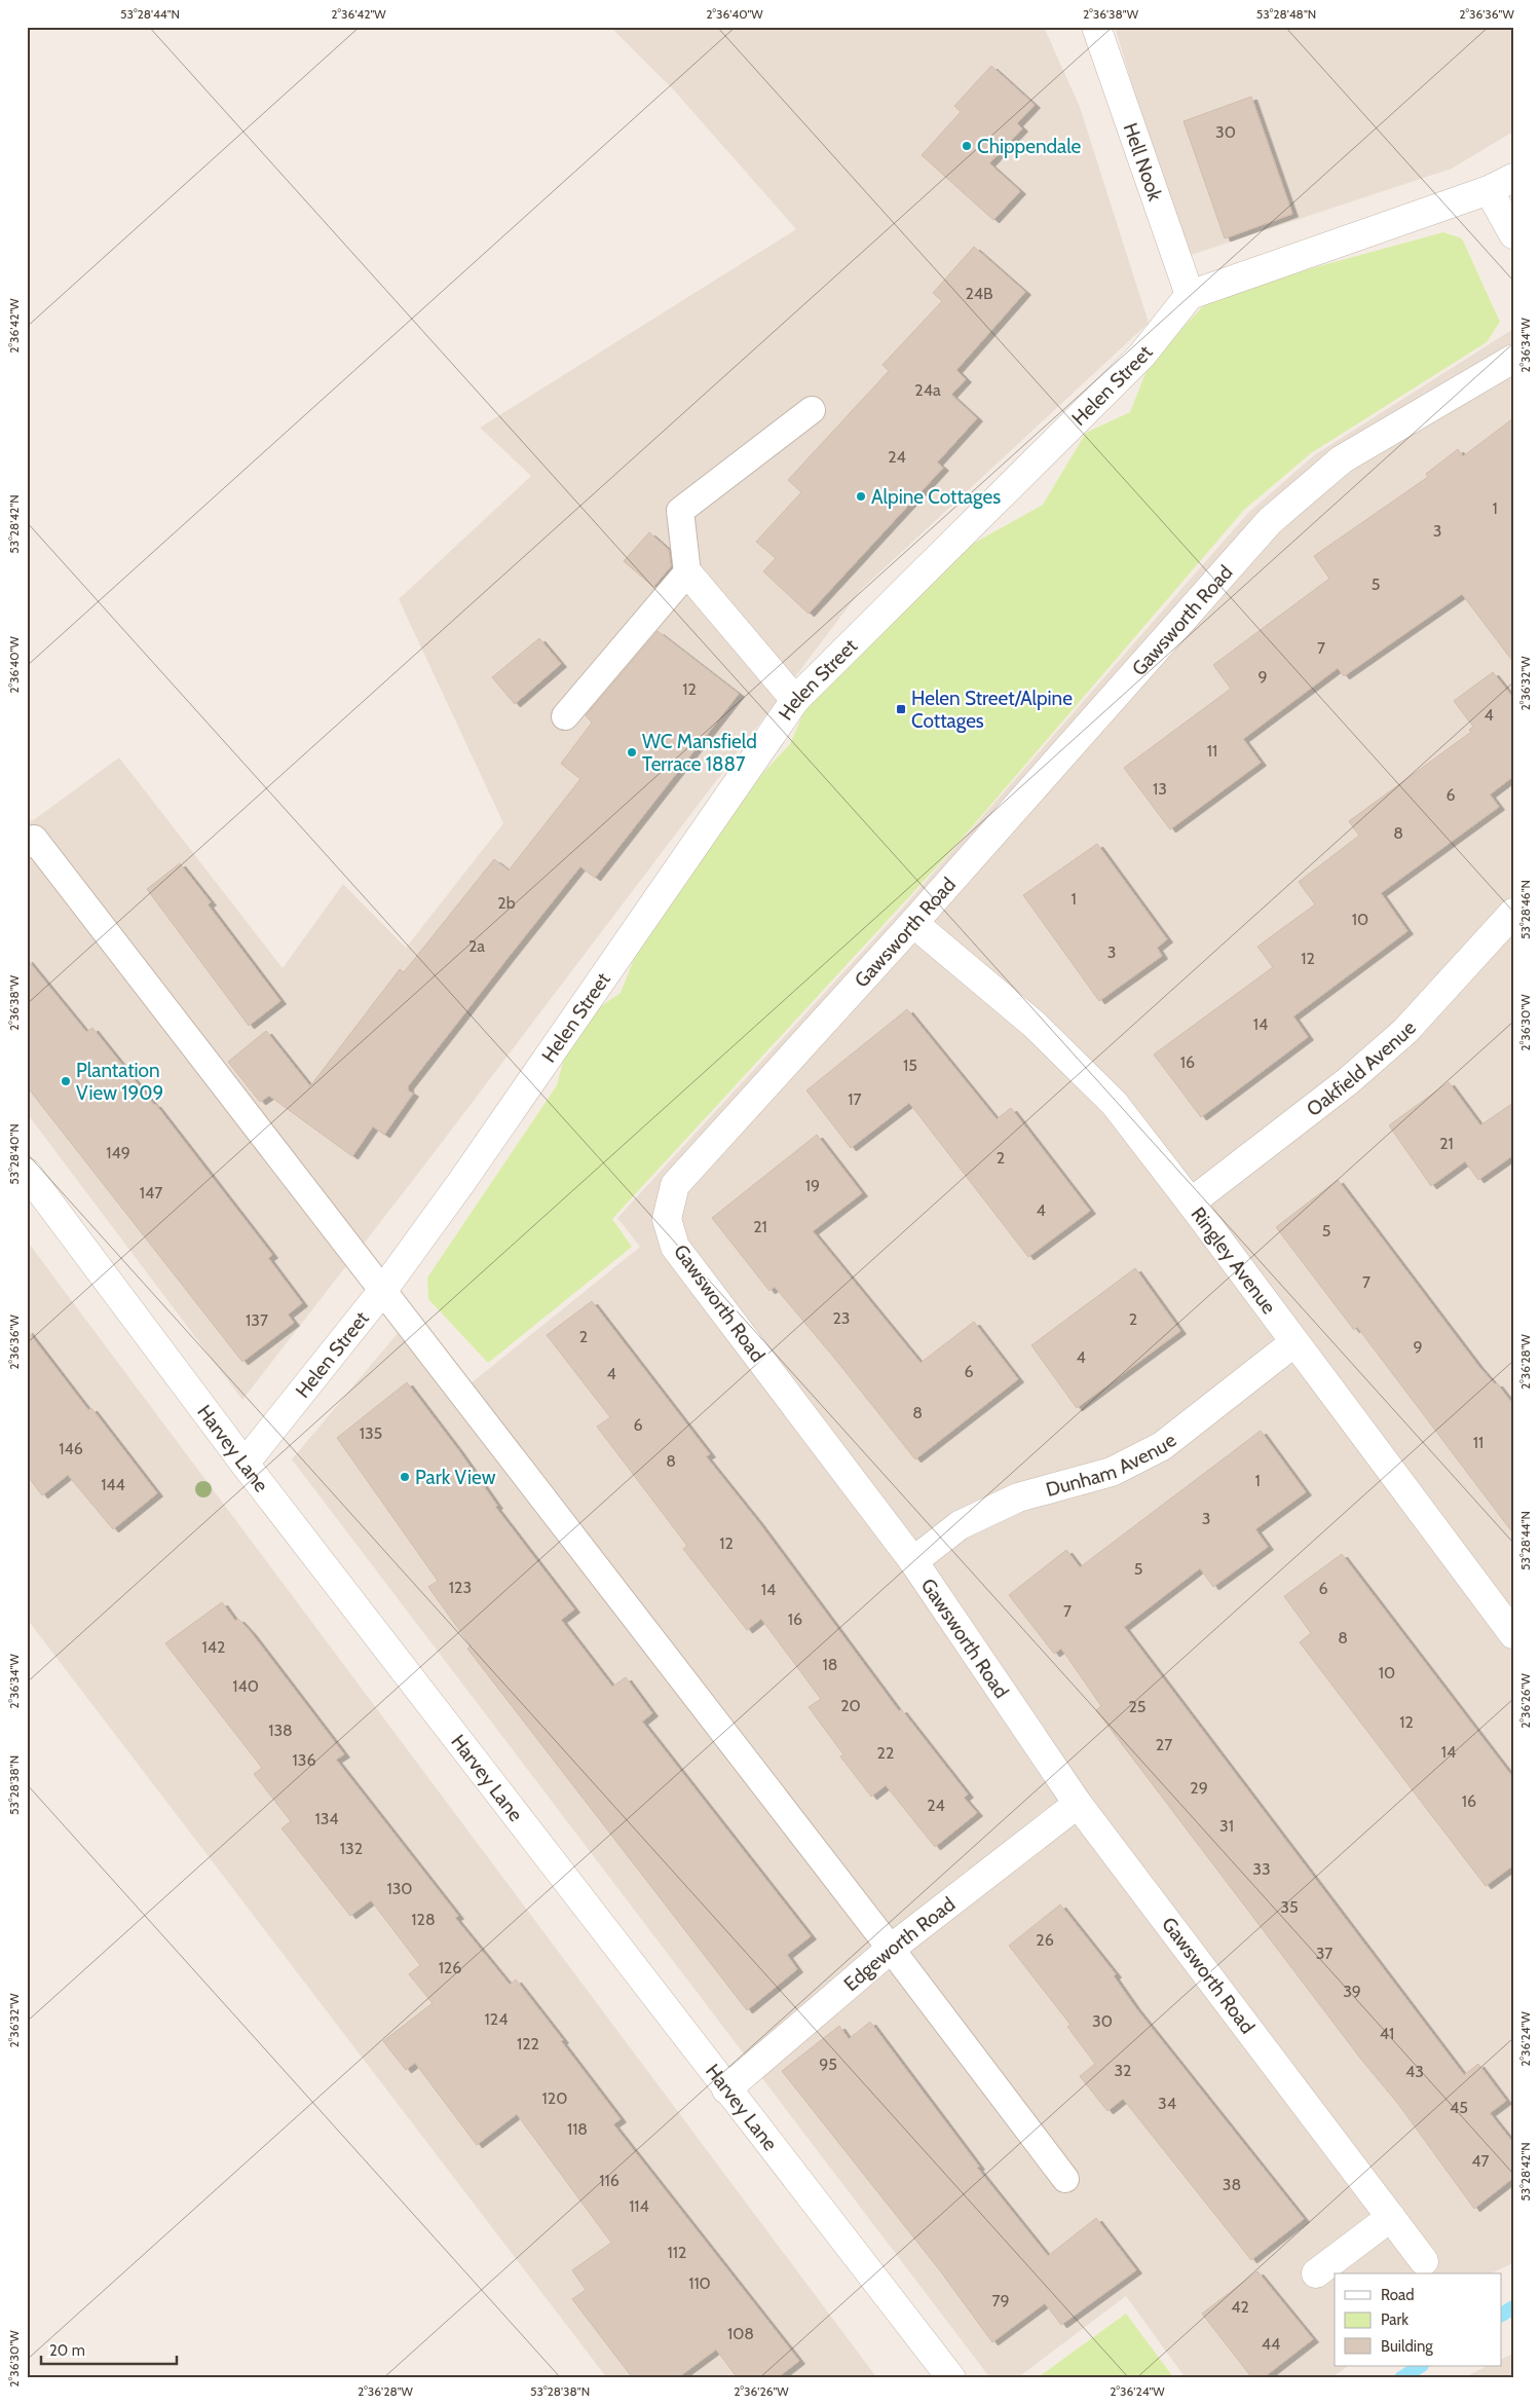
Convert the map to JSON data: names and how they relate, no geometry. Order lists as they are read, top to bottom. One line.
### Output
{"streets":{"street":["Hell Nook","Helen Street","Gawsworth Road","Oakfield Avenue","Ringley Avenue","Harvey Lane","Dunham Avenue","Edgeworth Road"]},"crossings":[["Hell Nook","Helen Street"],["Helen Street","Harvey Lane"],["Gawsworth Road","Ringley Avenue"],["Gawsworth Road","Dunham Avenue"],["Gawsworth Road","Edgeworth Road"],["Oakfield Avenue","Ringley Avenue"],["Ringley Avenue","Dunham Avenue"],["Harvey Lane","Edgeworth Road"]],"places":{"other":["Chippendale","Alpine Cottages","WC Mansfield Terrace 1887","Plantation View 1909","Park View"],"transit":["Helen Street/Alpine Cottages"]},"house_numbers":["30","24B","24a","24","1","3","5","7","9","12","4","11","13","6","8","1","2b","10","2a","3","12","14","16","15","17","21","149","2","19","147","4","21","5","7","23","2","137","2","9","4","6","4","8","6","135","11","146","8","1","144","3","12","5","123","6","14","7","16","8","142","18","10","140","20","25","12","138","27","14","22","136","29","16","24","134","31","132","33","130","35","128","26","37","126","39","124","30","41","122","95","32","43","120","34","45","118","47","116","38","114","112","110","79","42","108","44"],"legend":["Road","Park","Building"],"scale_bar":"20 m","coordinates":["53°28'44\"N","2°36'42\"W","2°36'40\"W","2°36'38\"W","53°28'48\"N","2°36'36\"W","2°36'34\"W","53°28'42\"N","2°36'32\"W","53°28'46\"N","2°36'30\"W","53°28'40\"N","2°36'28\"W","2°36'26\"W","53°28'38\"N","2°36'24\"W"]}
